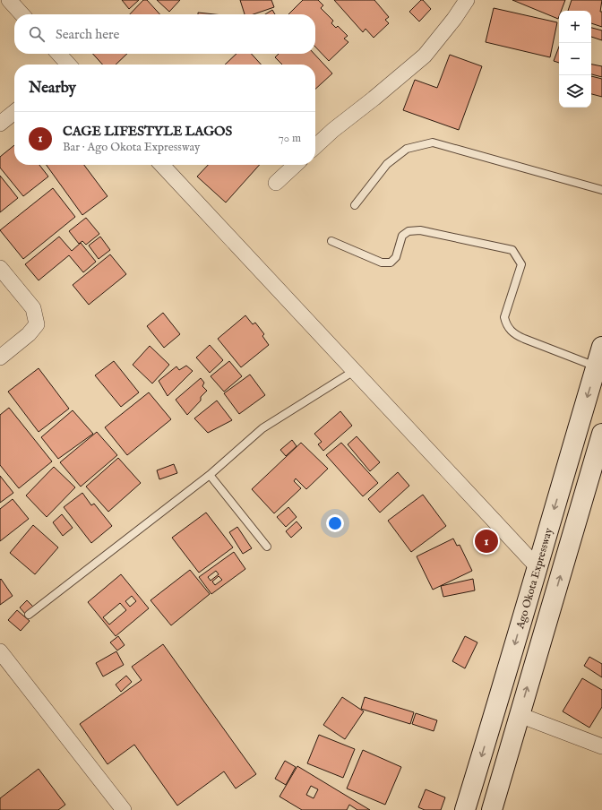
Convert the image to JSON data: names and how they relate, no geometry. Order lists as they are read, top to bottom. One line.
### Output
{"streets":{"main road":["Ago Okota Expressway"]},"page":{"map_buttons":["+","−"],"search":"Search here","heading":"Nearby","list":[{"mark":"1","name":"CAGE LIFESTYLE LAGOS","note":"Bar · Ago Okota Expressway","value":"70 m"}],"pins":"1"}}
